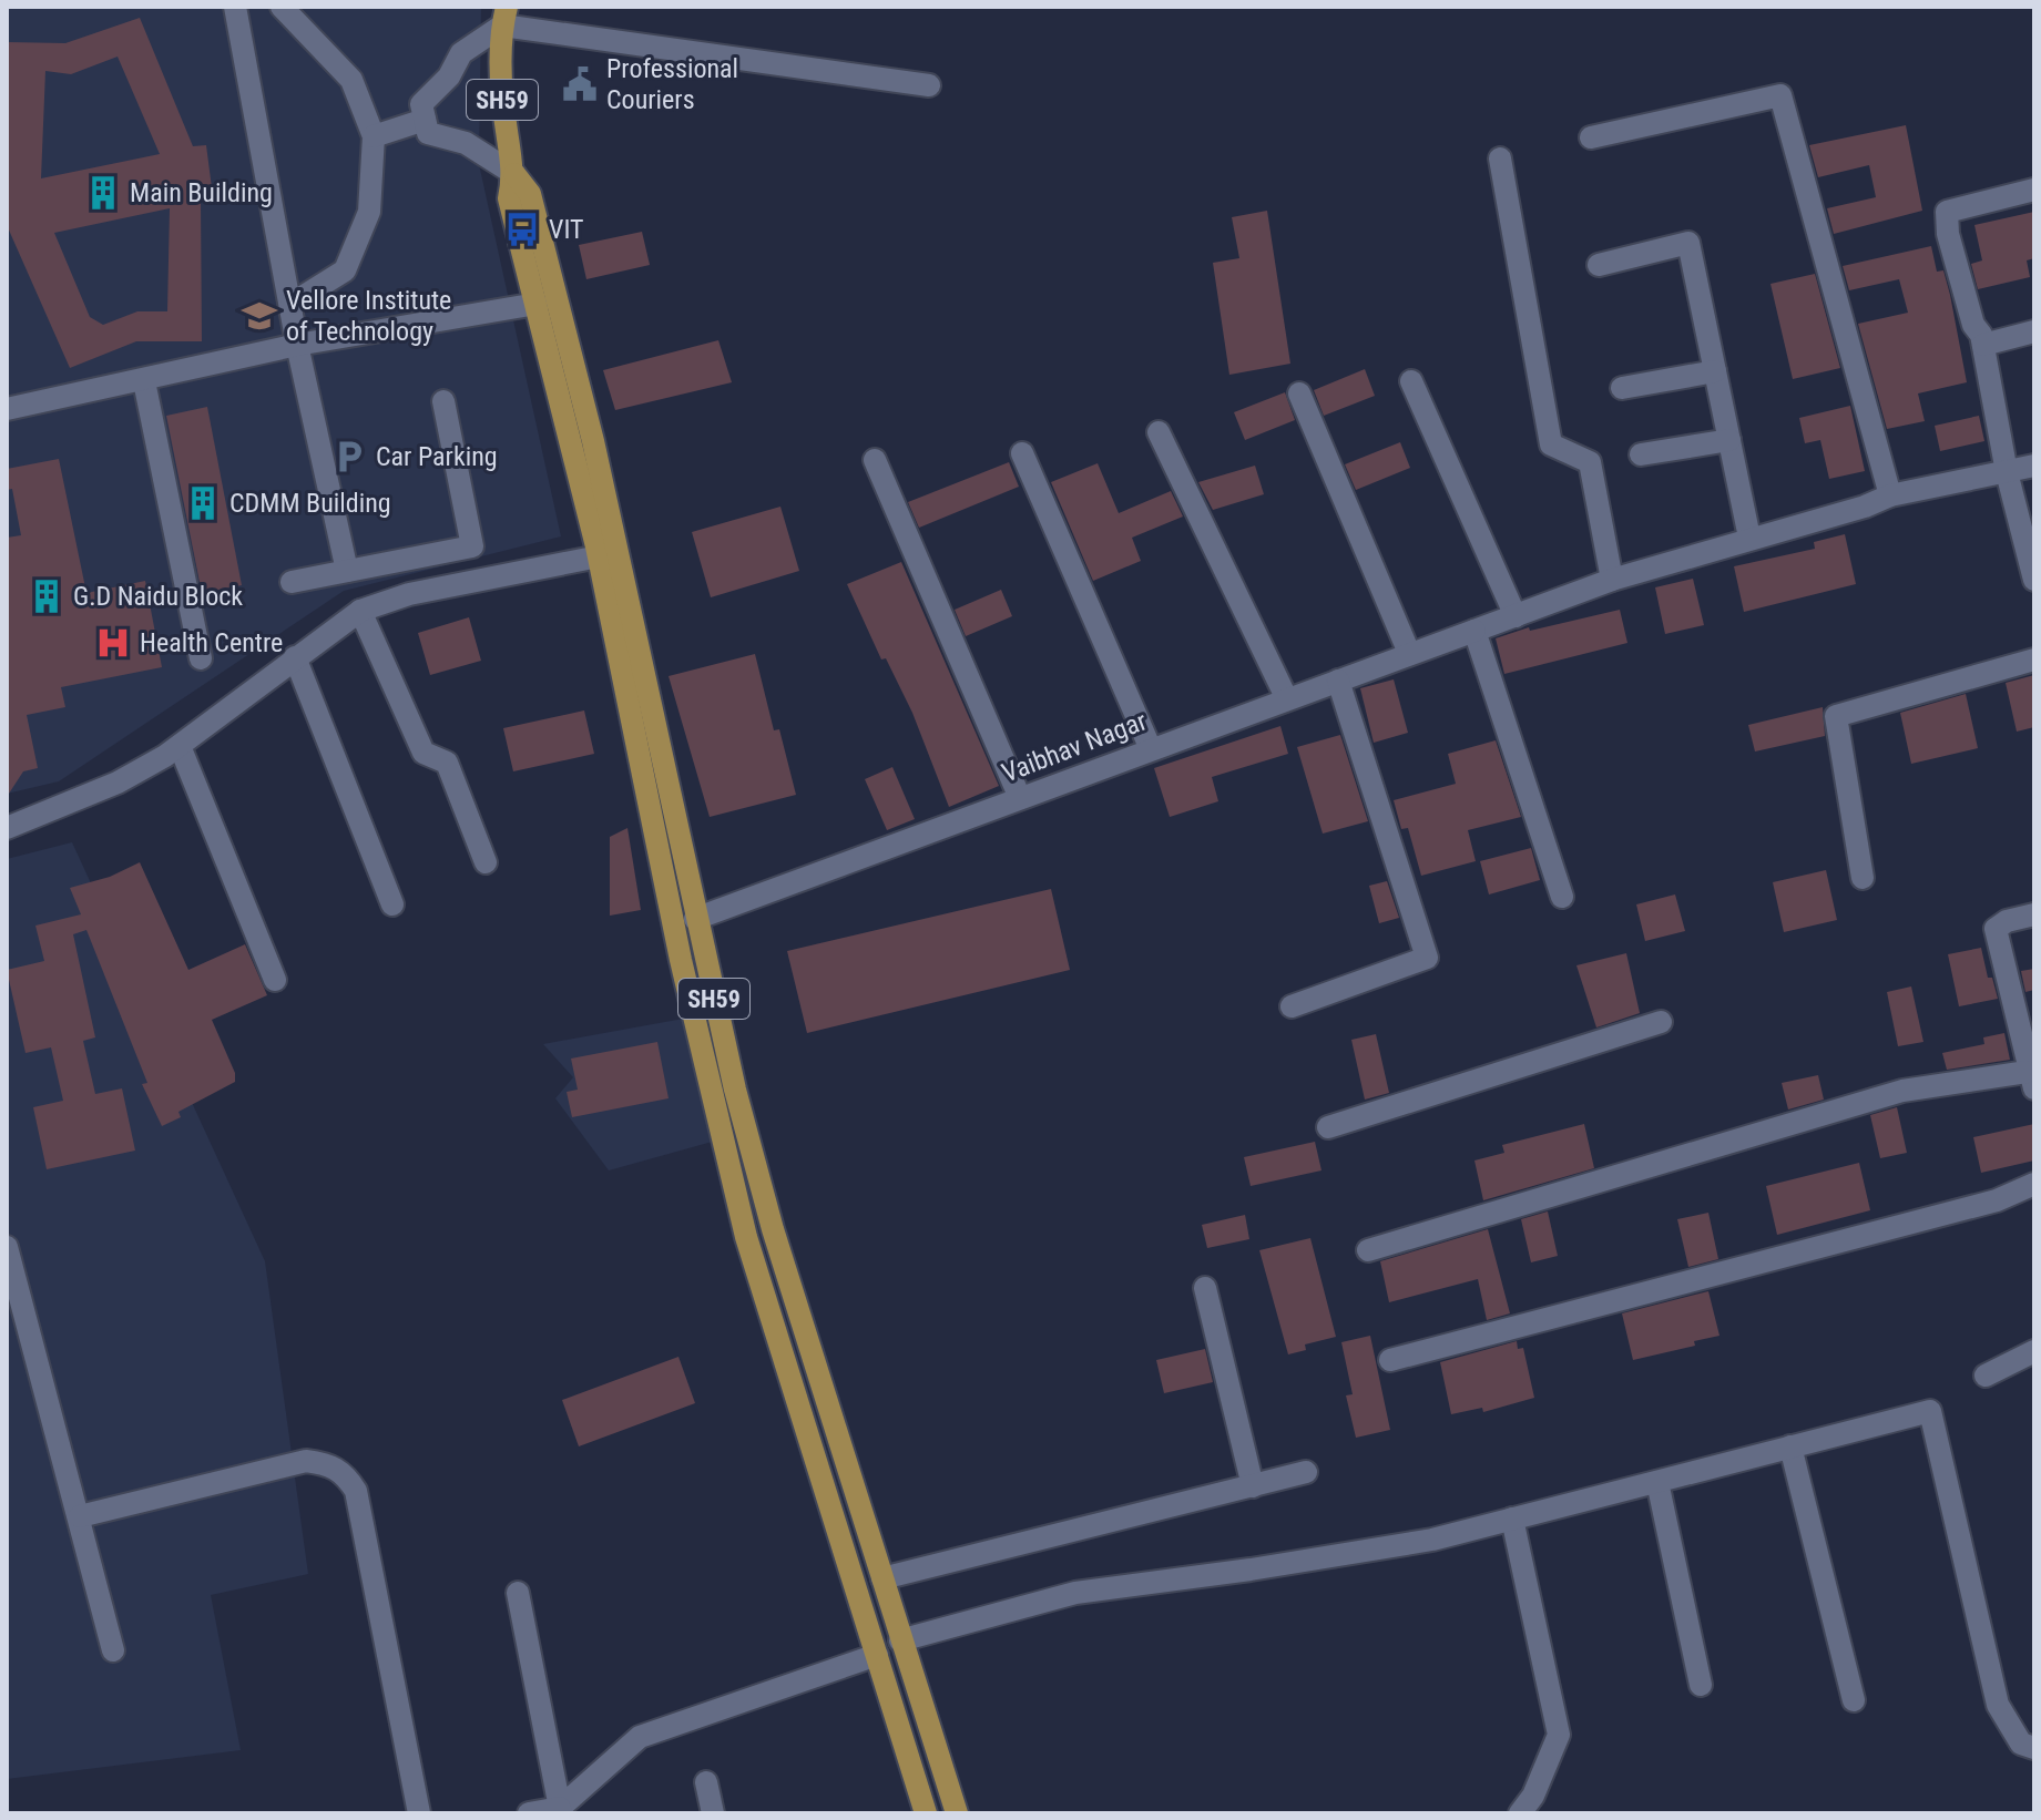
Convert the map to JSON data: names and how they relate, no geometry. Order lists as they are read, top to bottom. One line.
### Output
{"streets":{"main road":["SH59"],"street":["Vaibhav Nagar"]},"crossings":[["SH59","Vaibhav Nagar"]],"places":{"public building":["Professional Couriers"],"building":["Main Building","CDMM Building","G.D Naidu Block"],"bus stop":["VIT"],"school or university":["Vellore Institute of Technology"],"parking":["Car Parking"],"hospital":["Health Centre"]}}
